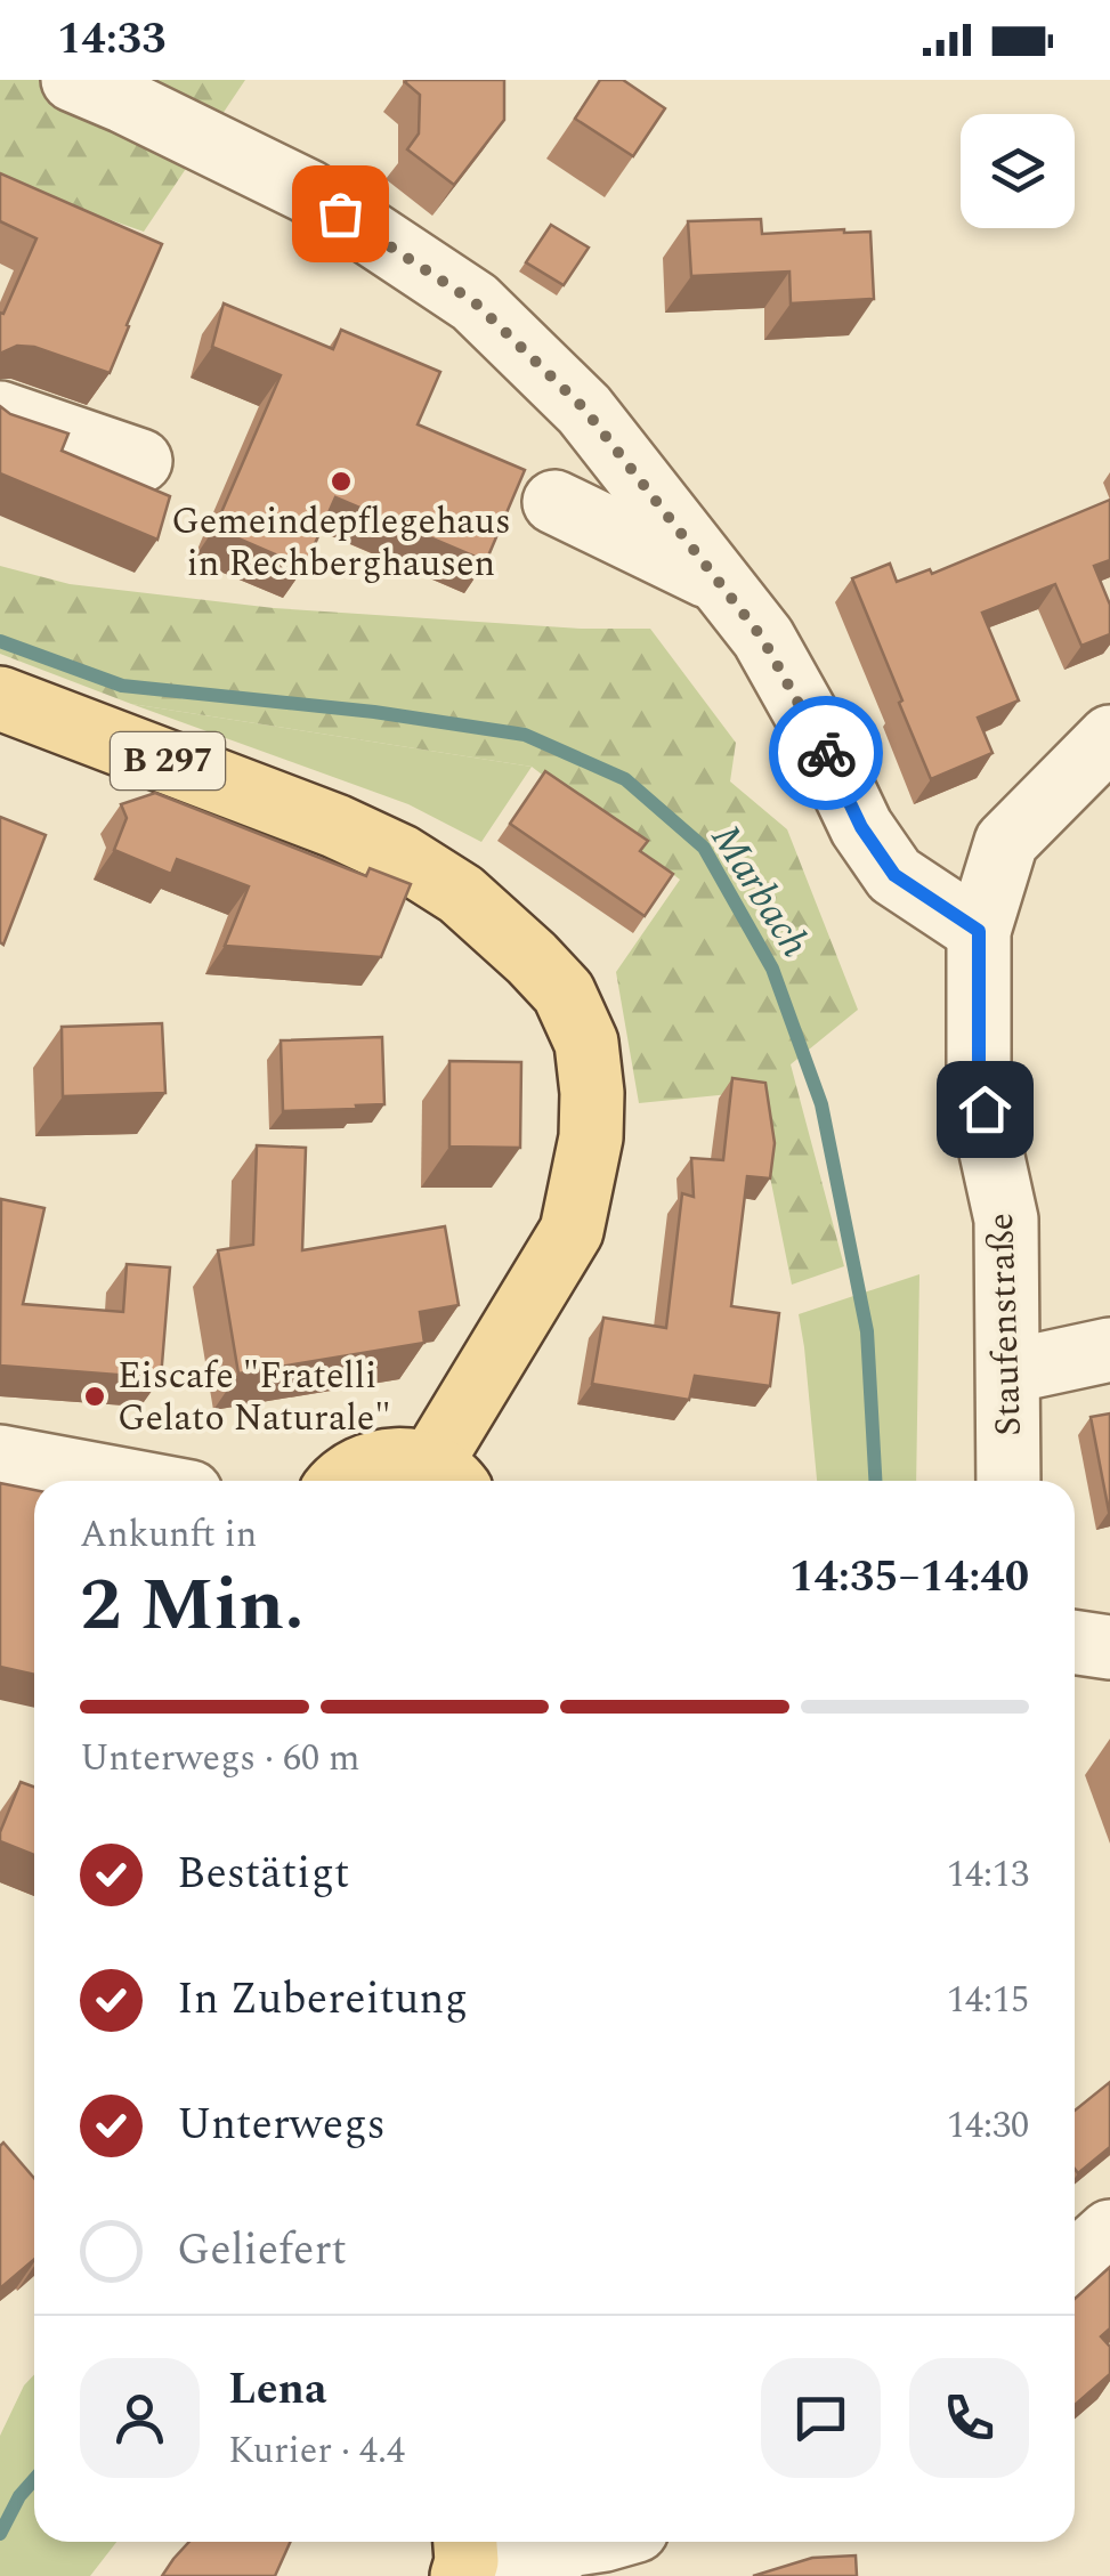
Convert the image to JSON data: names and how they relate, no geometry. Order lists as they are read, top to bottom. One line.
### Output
{"streets":{"main road":["B 297"],"street":["Staufenstraße"]},"water":["Marbach"],"places":["Gemeindepflegehaus in Rechberghausen","Eiscafe \"Fratelli Gelato Naturale\""],"page":{"status":"14:33","heading":["2 Min.","Ankunft in","14:35–14:40"],"panel":["Lena","Kurier · 4.4"],"bar":"Unterwegs · 60 m","list":[["Bestätigt","14:13"],["In Zubereitung","14:15"],["Unterwegs","14:30"],"Geliefert"]}}
